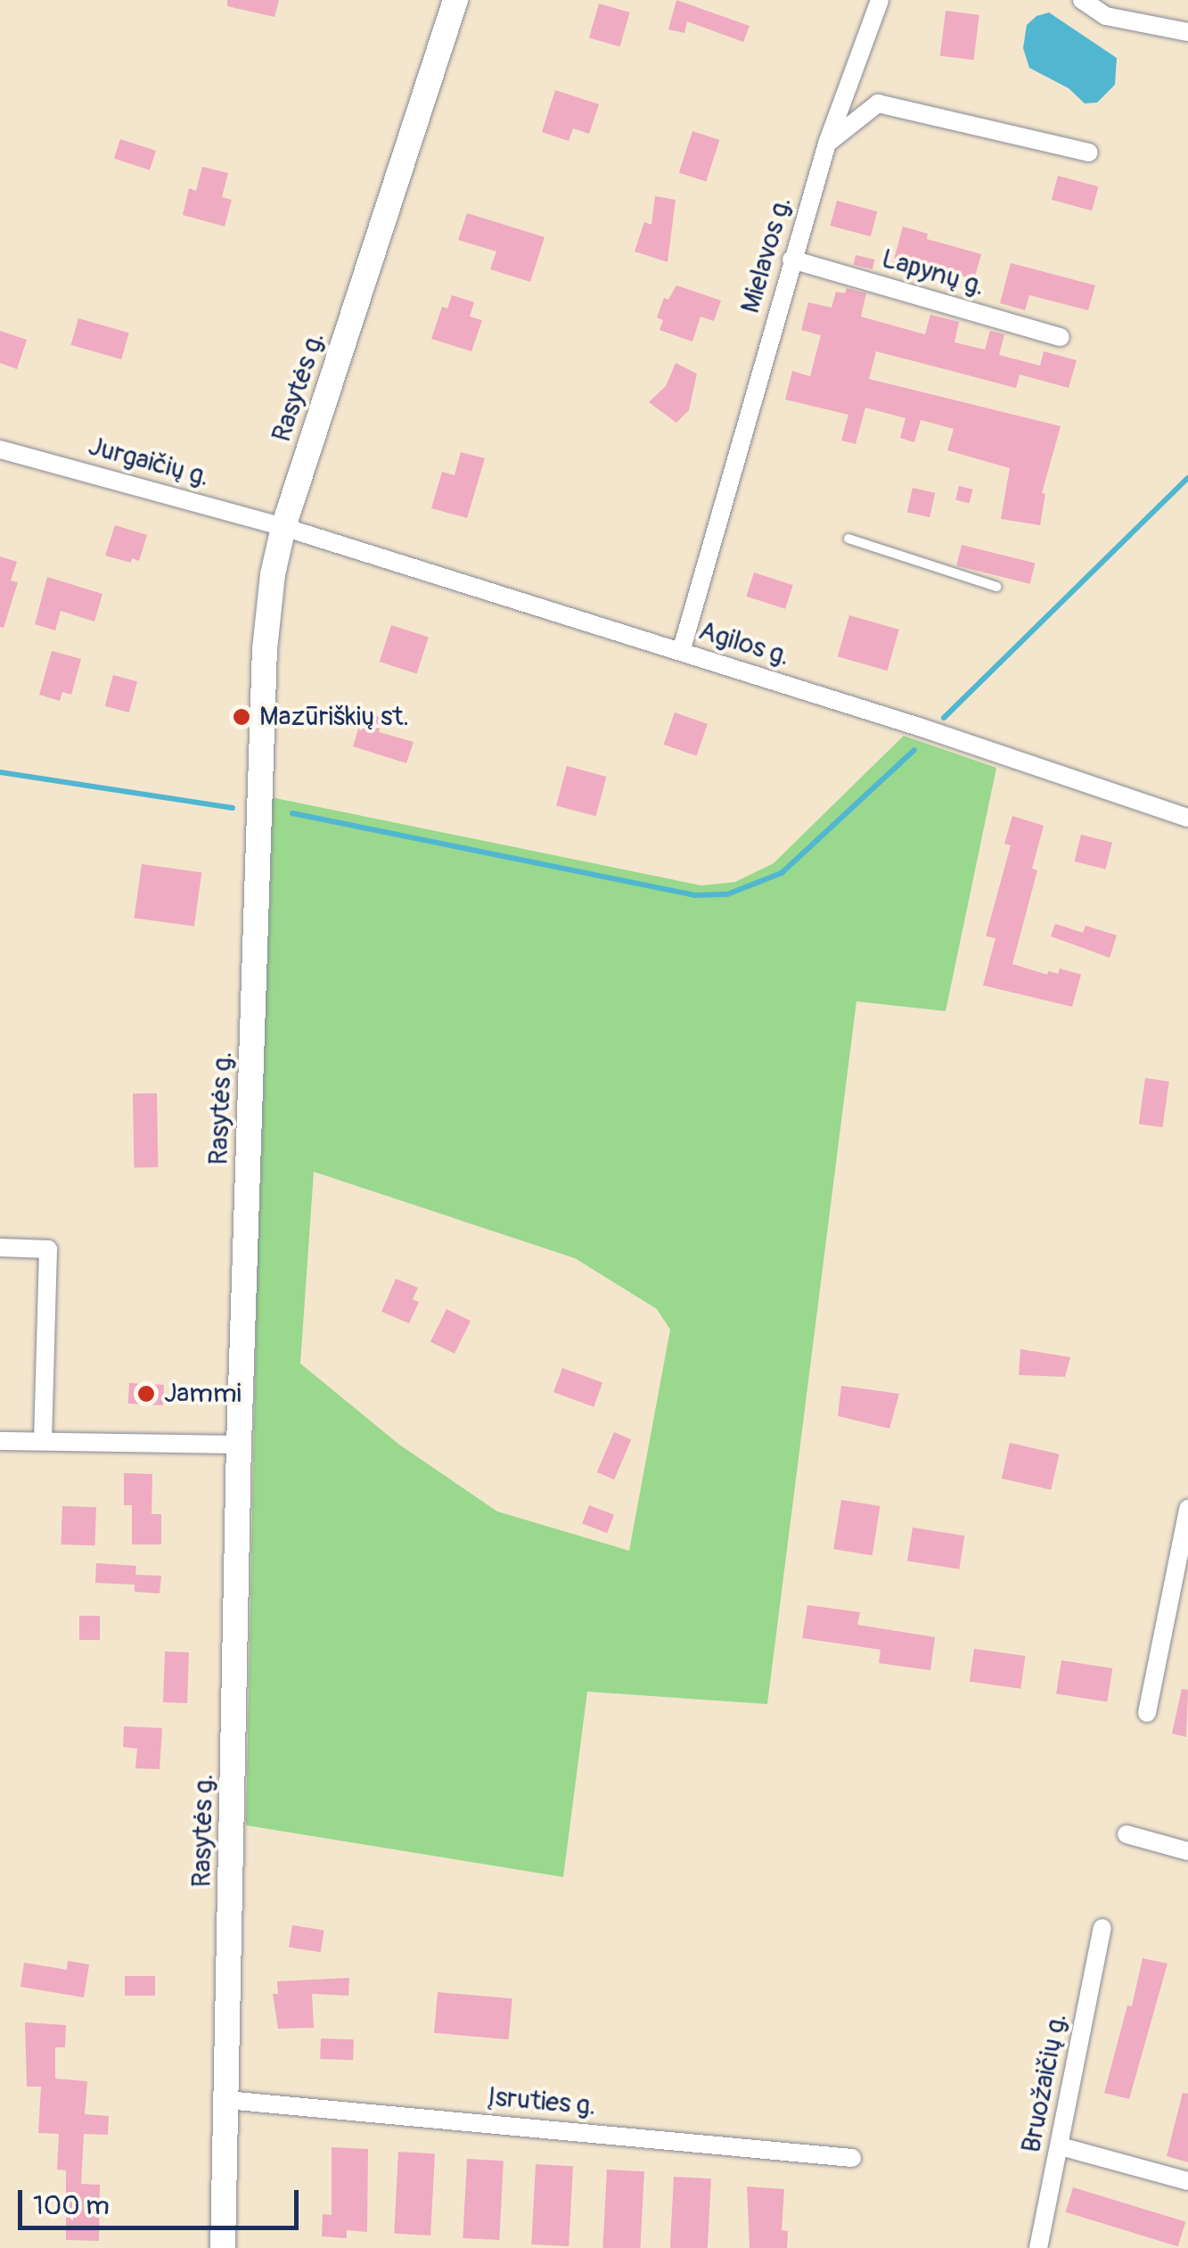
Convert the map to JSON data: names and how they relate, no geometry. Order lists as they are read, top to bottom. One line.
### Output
{"streets":{"main road":["Rasytės g."],"street":["Mielavos g.","Lapynų g.","Jurgaičių g.","Agilos g.","Bruožaičių g.","Įsruties g."]},"crossings":[["Mielavos g.","Lapynų g."],["Mielavos g.","Agilos g."],["Rasytės g.","Jurgaičių g."],["Rasytės g.","Agilos g."],["Rasytės g.","Įsruties g."],["Jurgaičių g.","Agilos g."]],"places":["Mazūriškių st.","Jammi"],"scale_bar":"100 m"}
